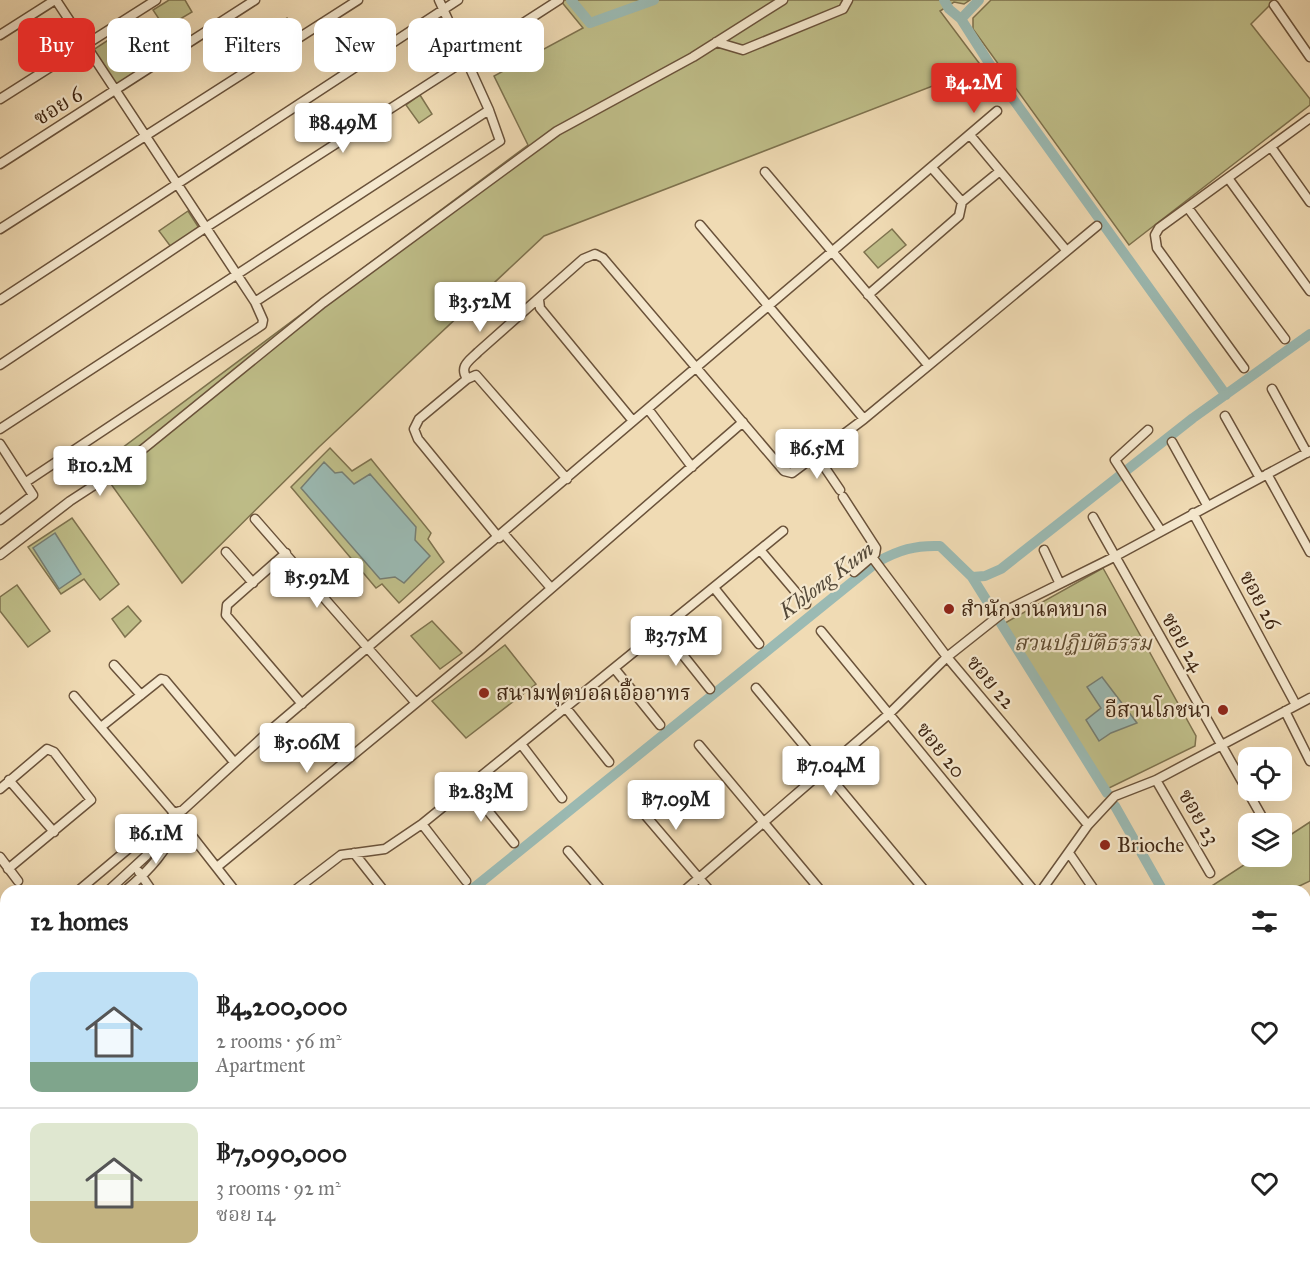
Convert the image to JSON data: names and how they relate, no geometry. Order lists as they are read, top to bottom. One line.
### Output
{"streets":{"street":["ซอย 6","ซอย 26","ซอย 24","ซอย 22","ซอย 20","ซอย 23"]},"water":["Khlong Kum"],"parks":["สวนปฏิบัติธรรม"],"places":["สำนักงานคหบาล","สนามฟุตบอลเอื้ออาทร","อีสานโภชนา","Brioche"],"page":{"chip":["Buy","Rent","Filters","New","Apartment"],"price":["฿4.2M","฿8.49M","฿3.52M","฿6.5M","฿10.2M","฿5.92M","฿3.75M","฿5.06M","฿7.04M","฿2.83M","฿7.09M","฿6.1M"],"heading":"12 homes","list":[{"name":"฿4,200,000","note":"2 rooms · 56 m² · Apartment"},{"name":"฿7,090,000","note":"3 rooms · 92 m² · ซอย 14"}]}}
